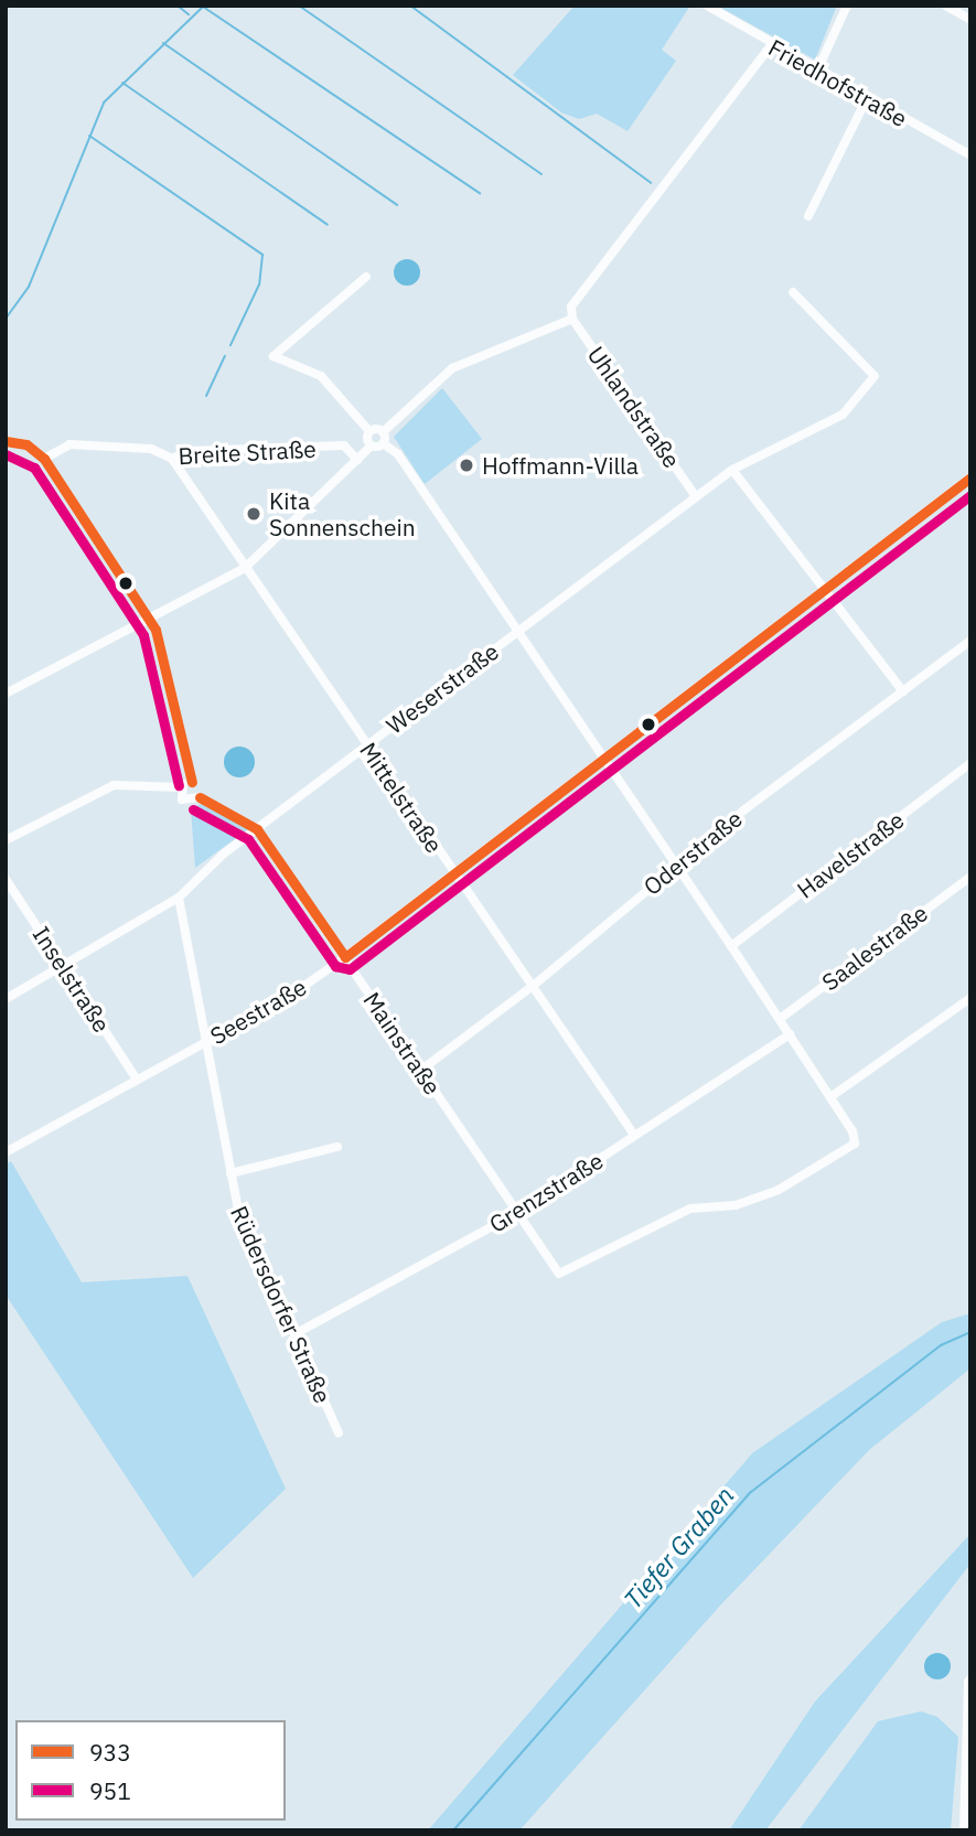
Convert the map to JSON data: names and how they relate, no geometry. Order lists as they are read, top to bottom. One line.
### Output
{"streets":{"street":["Friedhofstraße","Uhlandstraße","Breite Straße","Weserstraße","Mittelstraße","Oderstraße","Havelstraße","Saalestraße","Inselstraße","Seestraße","Mainstraße","Grenzstraße","Rüdersdorfer Straße"]},"crossings":[["Uhlandstraße","Weserstraße"],["Breite Straße","Mittelstraße"],["Weserstraße","Mittelstraße"],["Weserstraße","Inselstraße"],["Weserstraße","Mainstraße"],["Weserstraße","Rüdersdorfer Straße"],["Mittelstraße","Oderstraße"],["Mittelstraße","Seestraße"],["Mittelstraße","Grenzstraße"],["Oderstraße","Mainstraße"],["Inselstraße","Seestraße"],["Seestraße","Mainstraße"],["Seestraße","Rüdersdorfer Straße"],["Mainstraße","Grenzstraße"],["Grenzstraße","Rüdersdorfer Straße"]],"water":["Tiefer Graben"],"places":["Hoffmann-Villa","Kita Sonnenschein"],"lines":["transit line 933","transit line 951"],"legend":["933","951"]}
